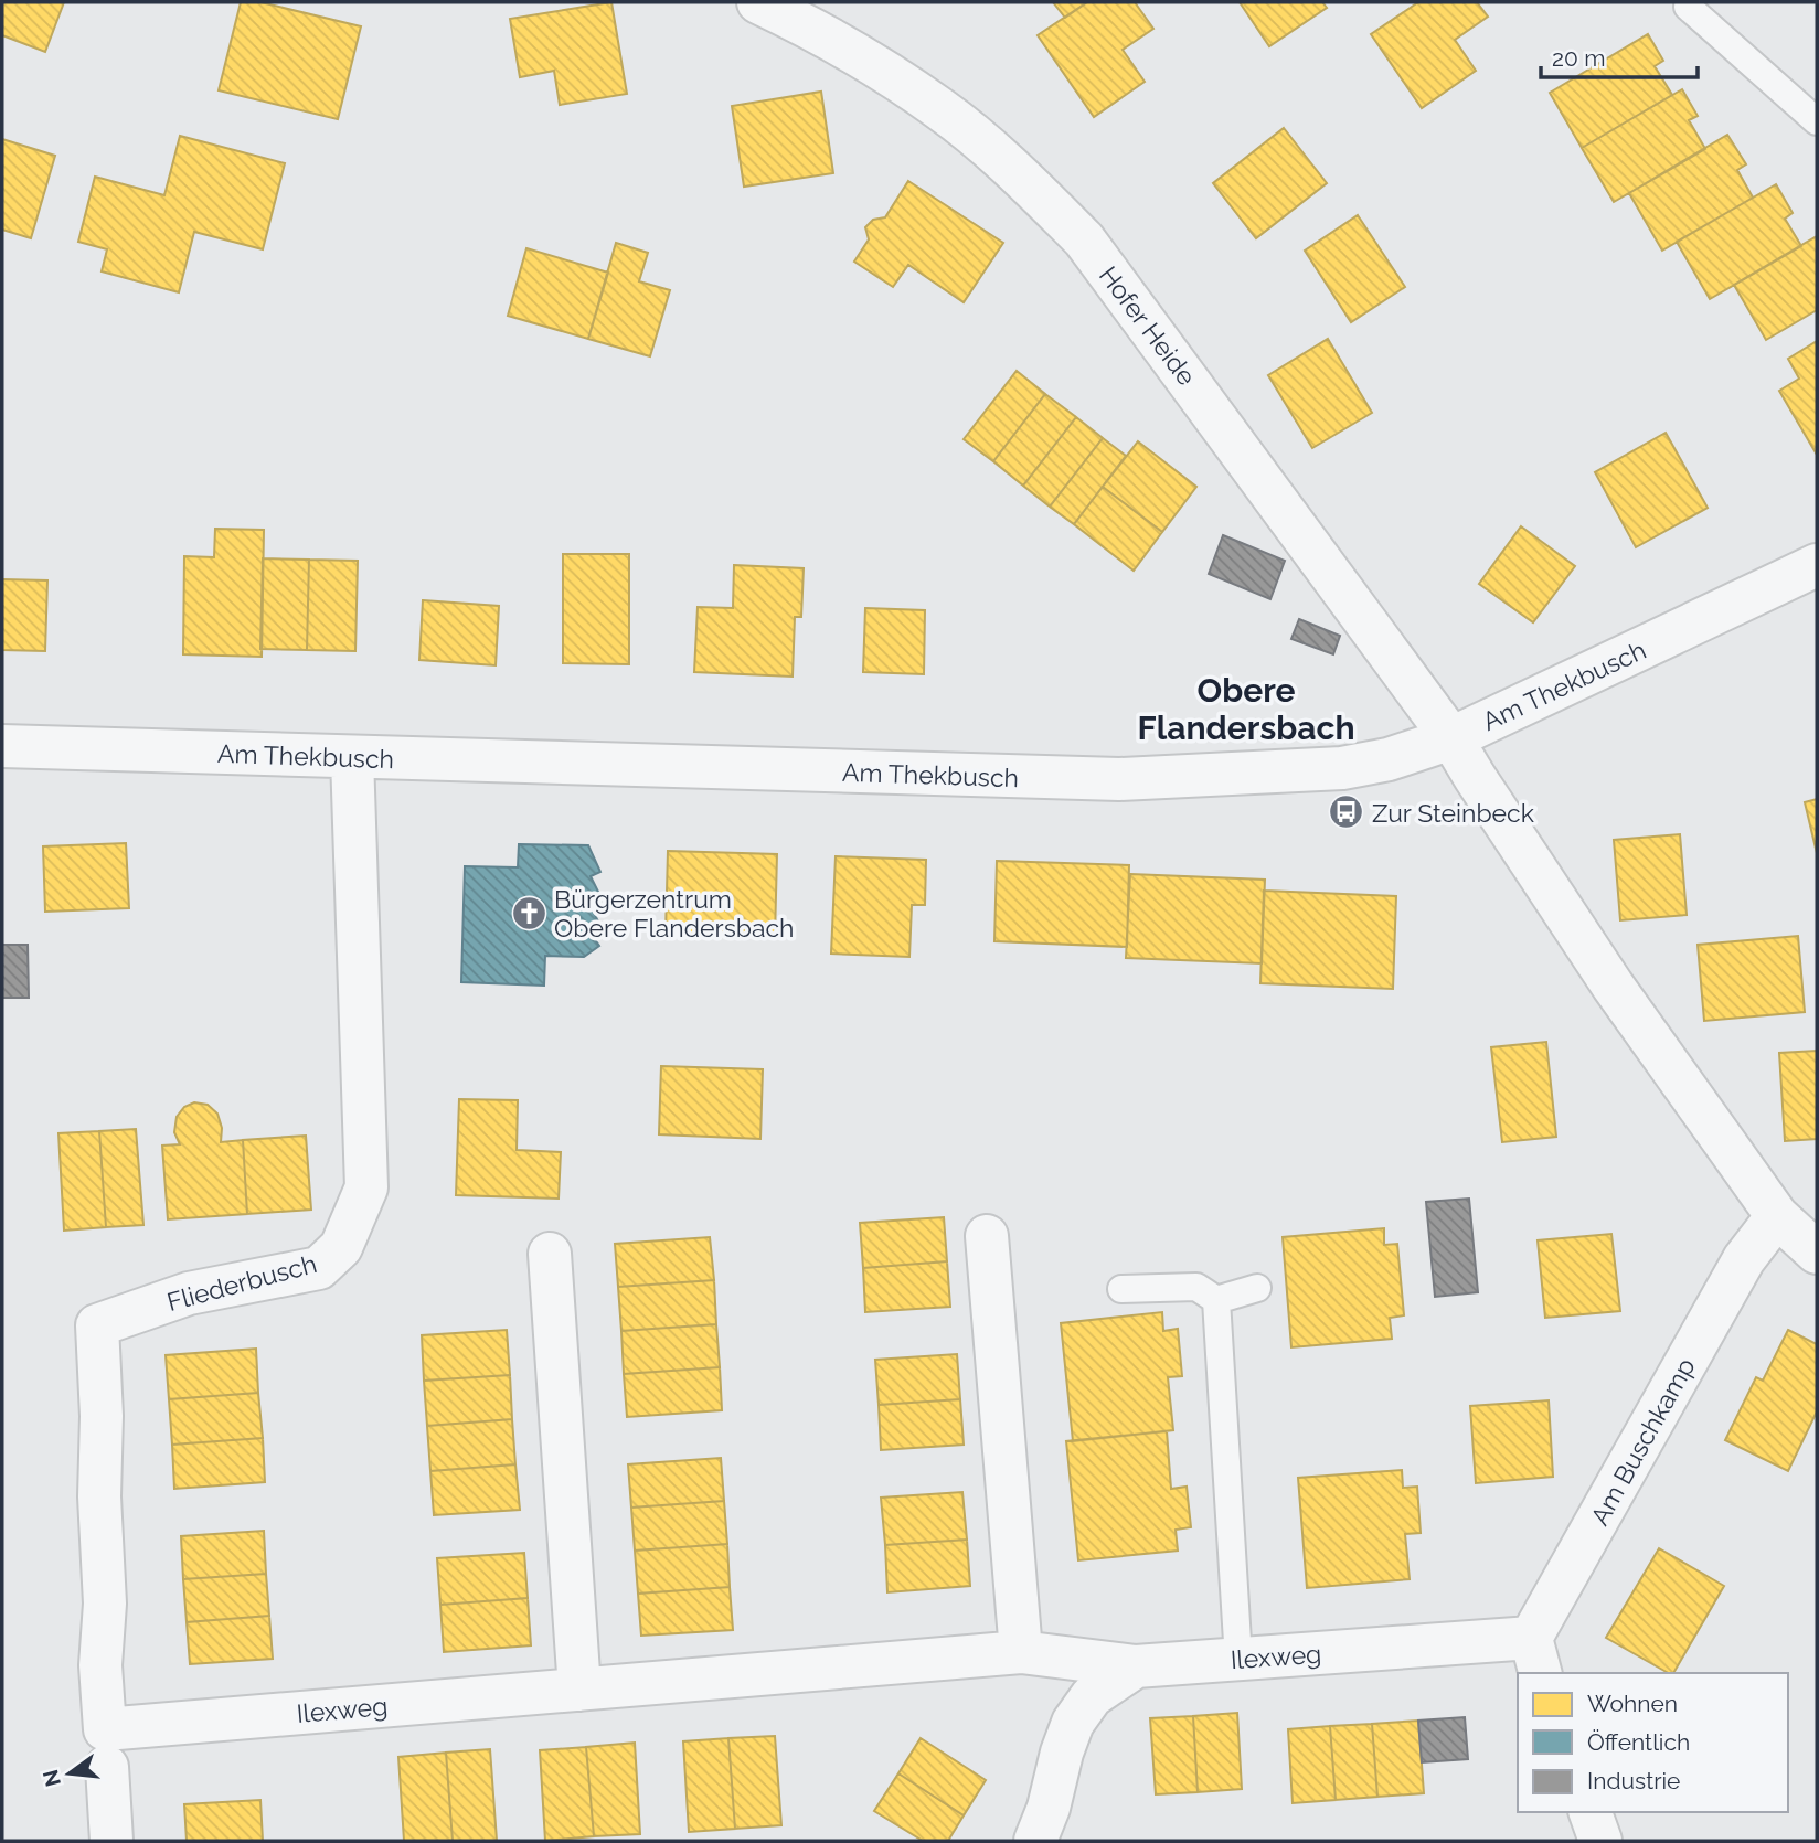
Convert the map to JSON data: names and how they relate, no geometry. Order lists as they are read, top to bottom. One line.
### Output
{"streets":{"street":["Hofer Heide","Am Thekbusch","Fliederbusch","Am Buschkamp","Ilexweg"]},"crossings":[["Hofer Heide","Am Thekbusch"],["Am Thekbusch","Fliederbusch"],["Fliederbusch","Ilexweg"],["Am Buschkamp","Ilexweg"]],"districts":["Obere Flandersbach"],"places":{"bus stop":["Zur Steinbeck"],"church":["Bürgerzentrum Obere Flandersbach"]},"legend":["Wohnen","Öffentlich","Industrie"],"scale_bar":"20 m","north":"left"}
